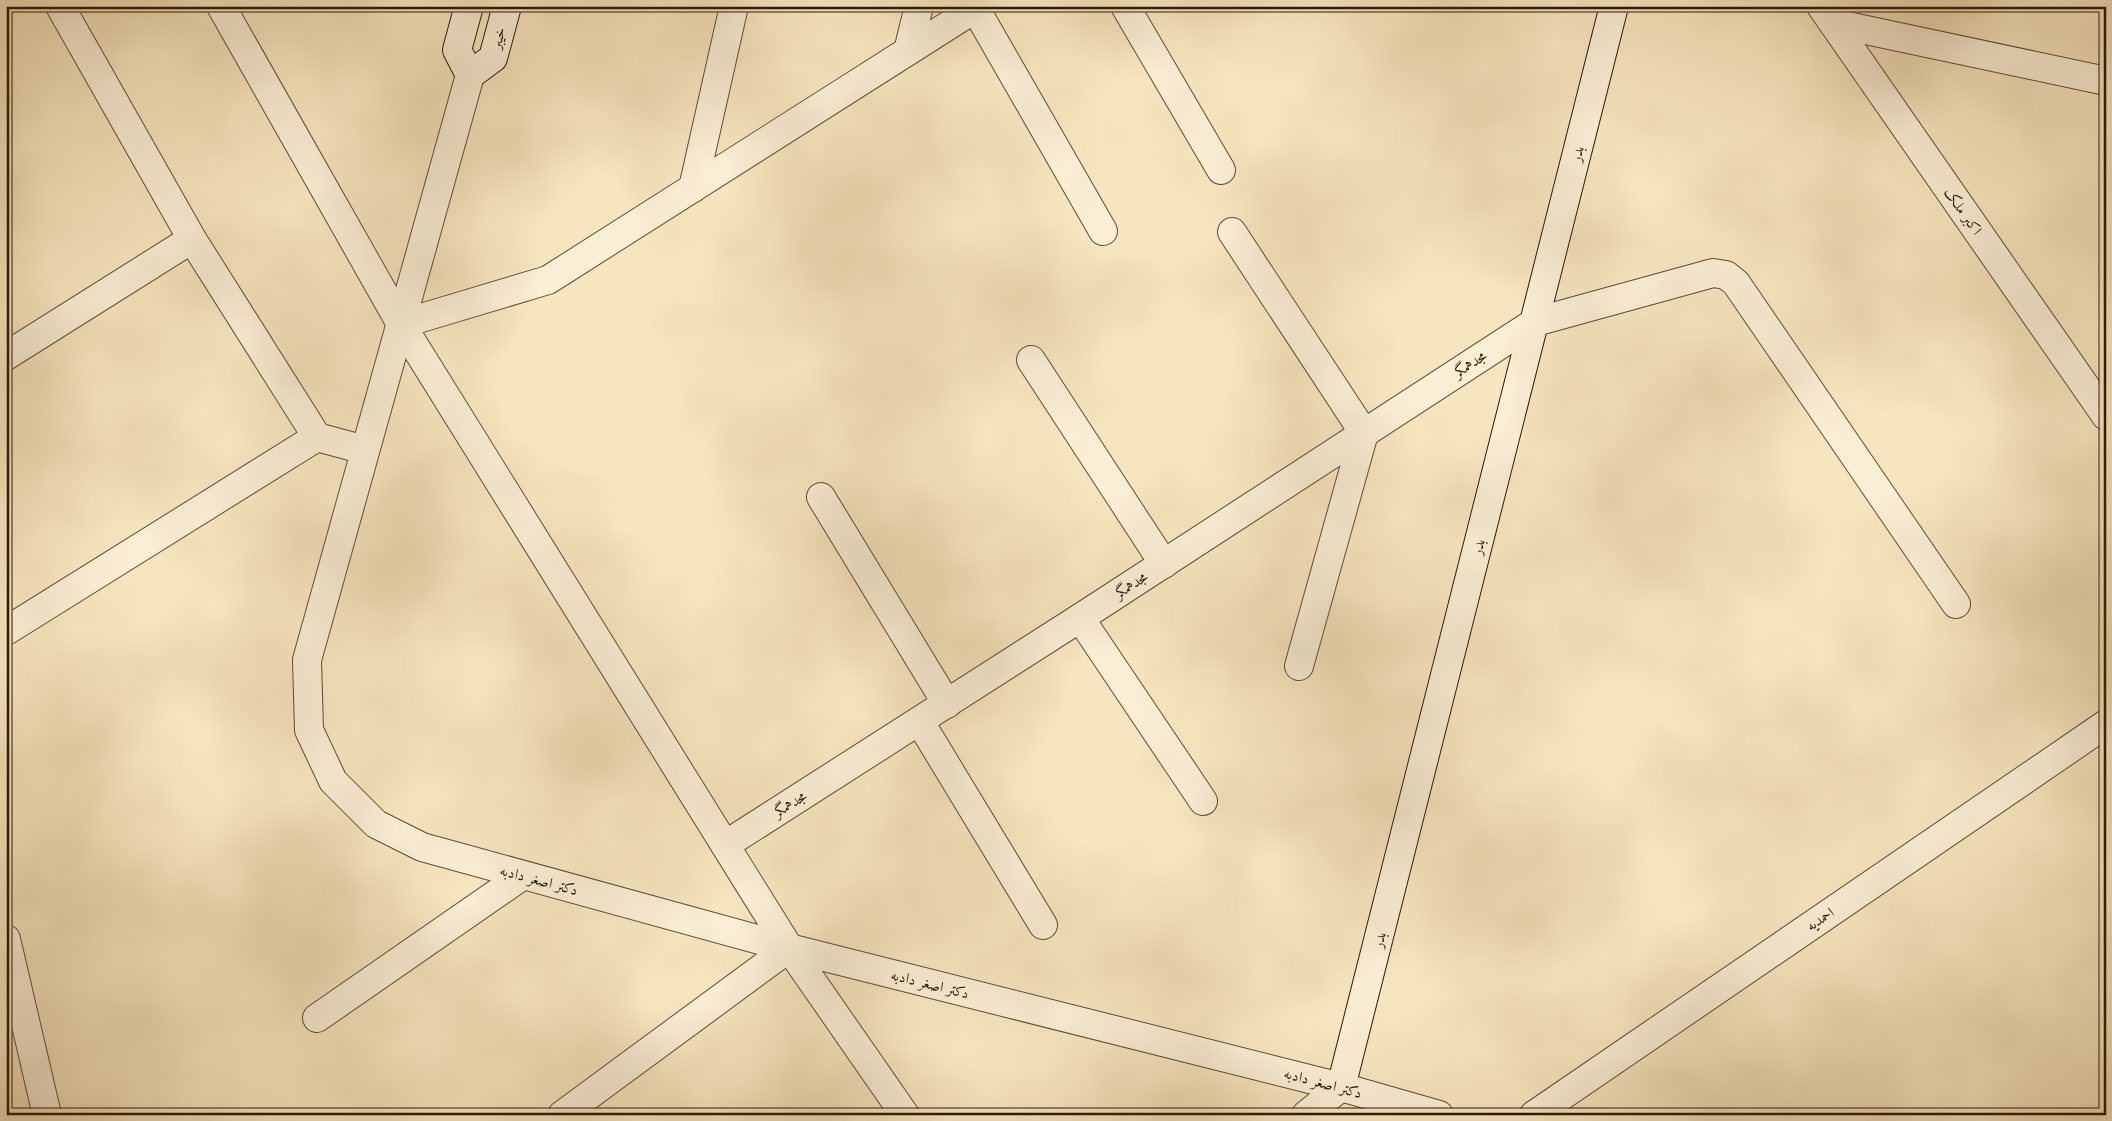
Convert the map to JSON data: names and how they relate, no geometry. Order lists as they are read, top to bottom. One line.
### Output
{"streets":{"street":["خیبر","بدر","اکبر ملک","مجدهمگر","دکتر اصغر دادبه","احمدیه"]},"crossings":[["خیبر","دکتر اصغر دادبه"],["بدر","مجدهمگر"],["بدر","دکتر اصغر دادبه"]]}
